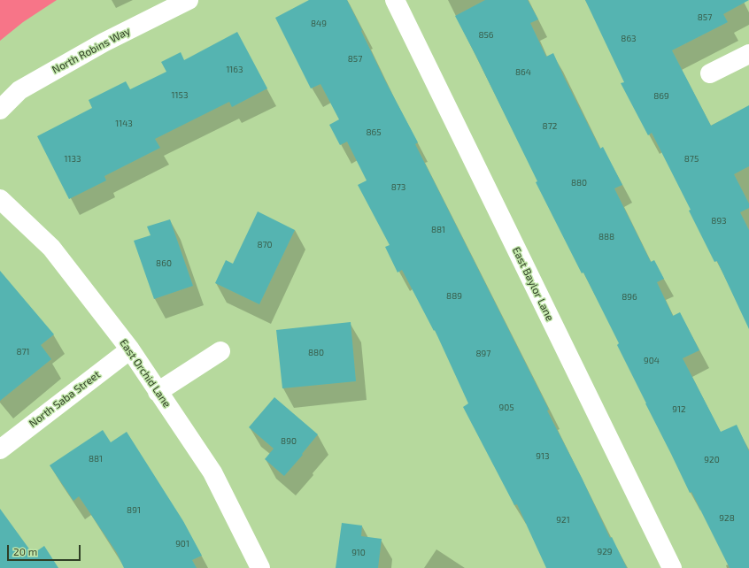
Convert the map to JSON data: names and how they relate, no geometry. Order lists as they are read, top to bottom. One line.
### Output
{"streets":{"street":["North Robins Way","East Baylor Lane","East Orchid Lane","North Saba Street"]},"crossings":[["East Orchid Lane","North Saba Street"]],"house_numbers":["857","849","856","863","857","1163","864","1153","869","1143","872","865","1133","875","880","873","893","881","888","870","860","889","896","871","880","897","904","905","912","890","913","881","920","891","928","921","901","929","910"],"scale_bar":"20 m"}
